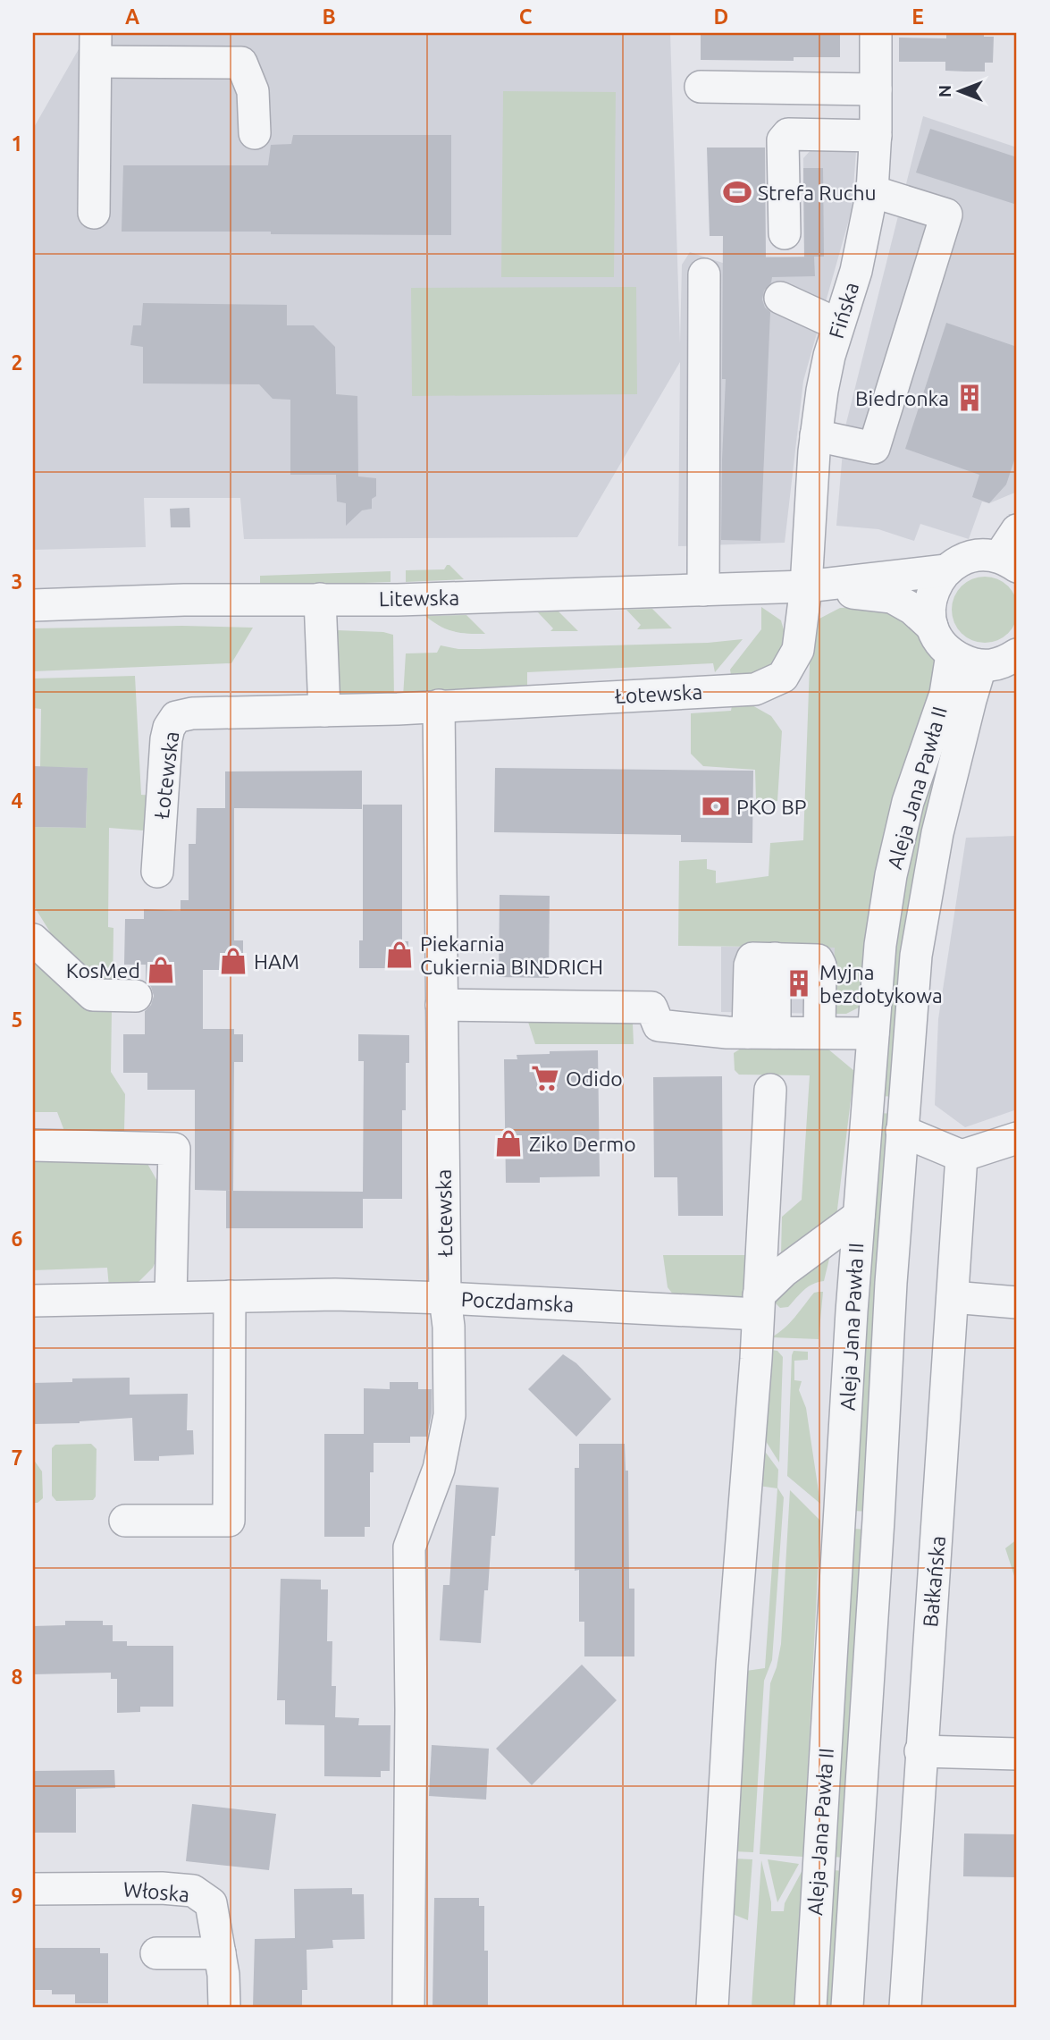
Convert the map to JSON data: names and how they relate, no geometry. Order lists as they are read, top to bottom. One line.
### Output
{"streets":{"street":["Fińska","Litewska","Łotewska","Aleja Jana Pawła II","Poczdamska","Bałkańska","Włoska"]},"crossings":[["Fińska","Litewska"],["Fińska","Łotewska"],["Litewska","Łotewska"],["Litewska","Aleja Jana Pawła II"],["Łotewska","Poczdamska"]],"places":{"sports":["Strefa Ruchu"],"building":["Biedronka","Myjna bezdotykowa"],"bank":["PKO BP"],"shop":["Piekarnia Cukiernia BINDRICH","HAM","KosMed","Ziko Dermo"],"supermarket":["Odido"]},"north":"left","grid":{"columns":["A","B","C","D","E"],"rows":["1","2","3","4","5","6","7","8","9"]}}
